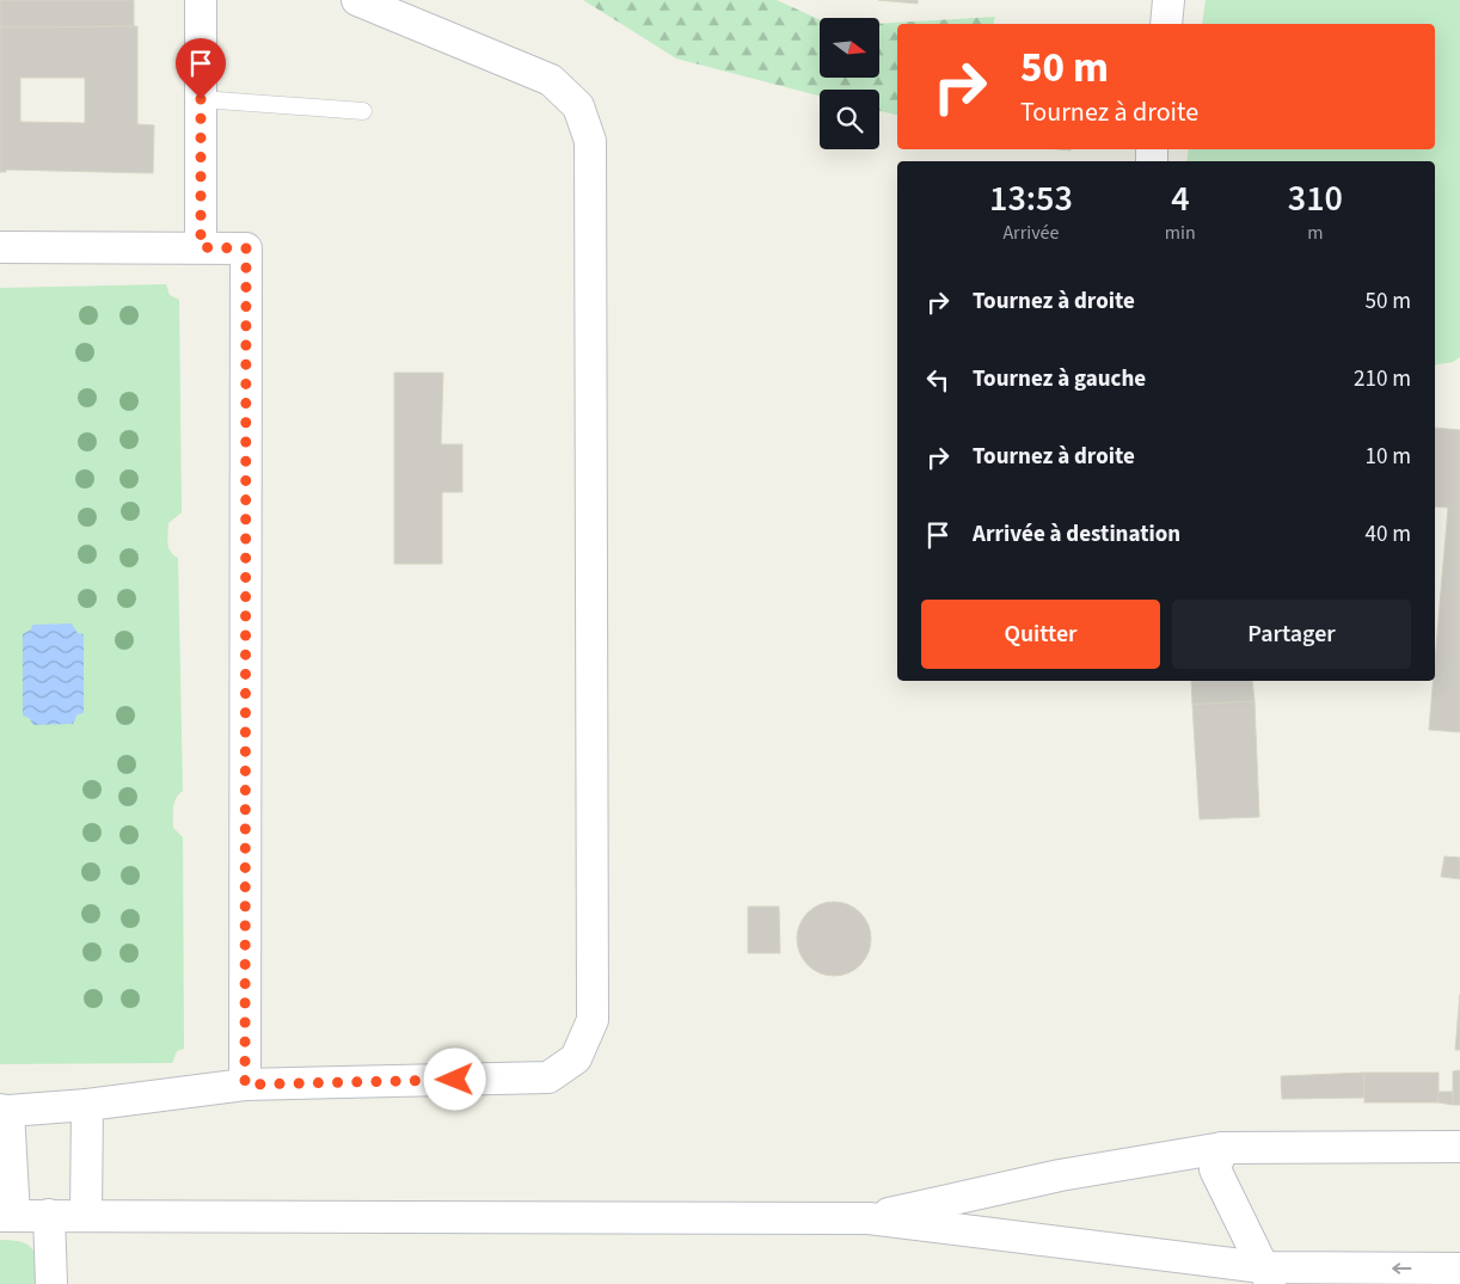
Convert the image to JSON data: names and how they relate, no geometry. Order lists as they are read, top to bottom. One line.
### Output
{"north":"right","page":{"turn":["50 m","Tournez à droite"],"eta":["13:53","Arrivée","4","min","310","m"],"list":[{"name":"Tournez à droite","value":"50 m"},{"name":"Tournez à gauche","value":"210 m"},{"name":"Tournez à droite","value":"10 m"},{"name":"Arrivée à destination","value":"40 m"}],"buttons":["Quitter","Partager"]}}
